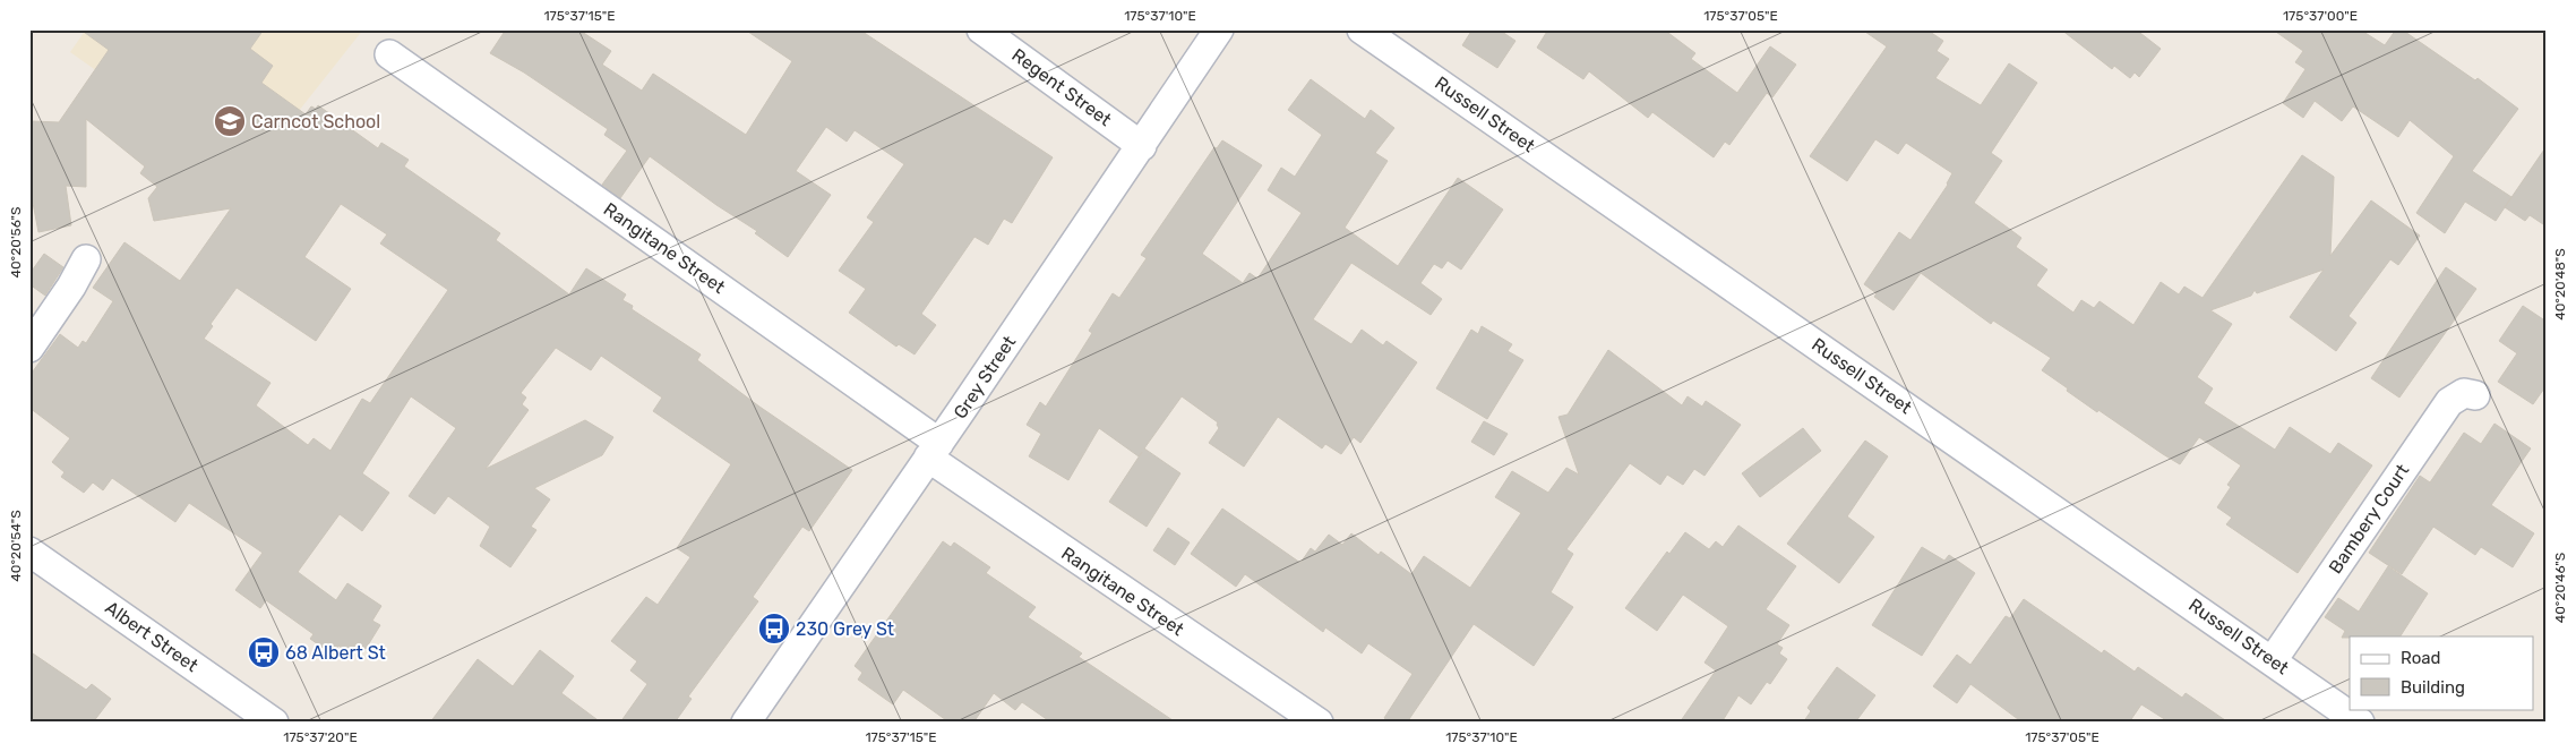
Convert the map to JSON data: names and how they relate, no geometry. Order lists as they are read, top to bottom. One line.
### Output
{"streets":{"street":["Regent Street","Russell Street","Rangitane Street","Grey Street","Bambery Court","Albert Street"]},"crossings":[["Regent Street","Grey Street"],["Russell Street","Bambery Court"],["Rangitane Street","Grey Street"]],"places":{"school or university":["Carncot School"],"bus stop":["230 Grey St","68 Albert St"]},"legend":["Road","Building"],"coordinates":["175°37'15\"E","175°37'10\"E","175°37'05\"E","175°37'00\"E","40°20'56\"S","40°20'48\"S","40°20'54\"S","40°20'46\"S","175°37'20\"E"]}
